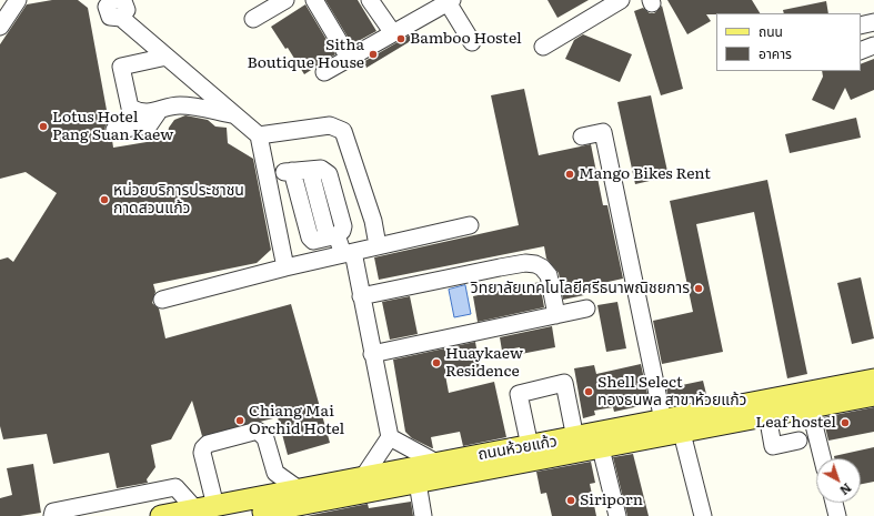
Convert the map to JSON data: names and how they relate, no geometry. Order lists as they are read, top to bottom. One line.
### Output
{"streets":{"main road":["ถนนห้วยแก้ว"]},"places":["Bamboo Hostel","Sitha Boutique House","Lotus Hotel Pang Suan Kaew","Mango Bikes Rent","หน่วยบริการประชาชน กาดสวนแก้ว","วิทยาลัยเทคโนโลยีศรีธนาพณิชยการ","Huaykaew Residence","Shell Select ทองธนพล สาขาห้วยแก้ว","Chiang Mai Orchid Hotel","Leaf hostel","Siriporn"],"legend":["ถนน","อาคาร"],"north":"bottom right"}
